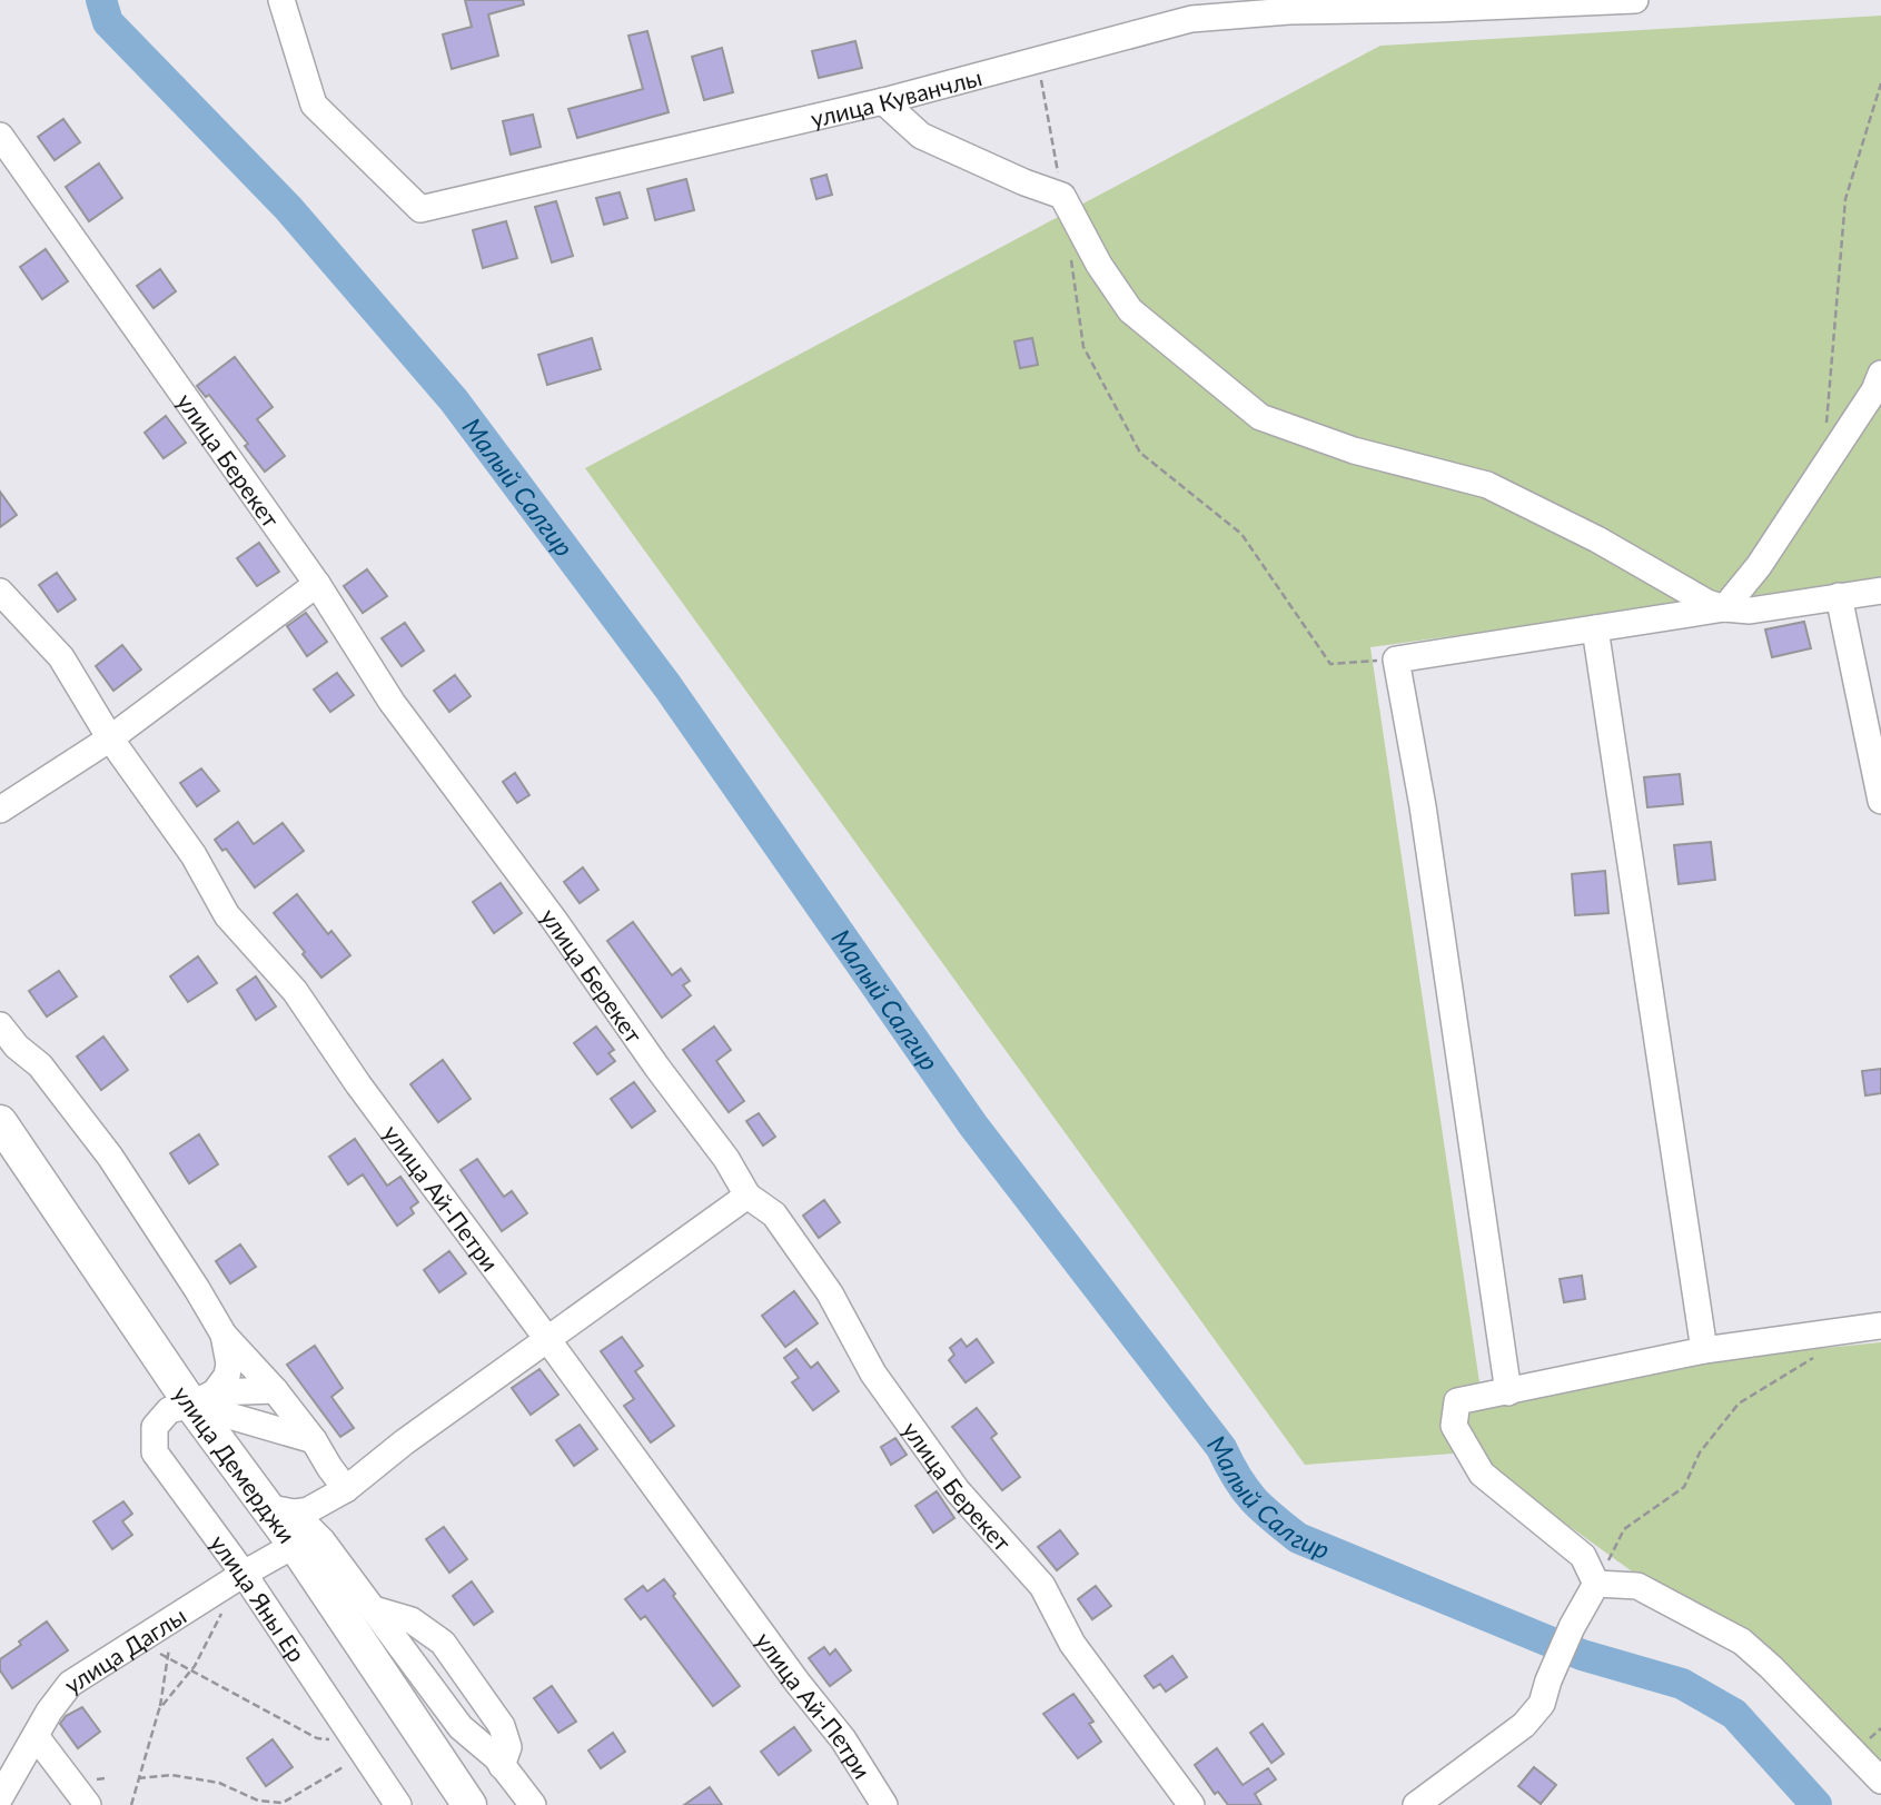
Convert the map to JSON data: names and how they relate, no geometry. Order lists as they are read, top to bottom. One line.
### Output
{"streets":{"main road":["улица Демерджи"],"street":["улица Куванчлы","улица Берекет","улица Ай-Петри","улица Яны Ер","улица Даглы"]},"crossings":[["улица Берекет","улица Даглы"],["улица Ай-Петри","улица Даглы"],["улица Демерджи","улица Яны Ер"],["улица Демерджи","улица Даглы"],["улица Яны Ер","улица Даглы"]],"water":["Малый Салгир"]}
